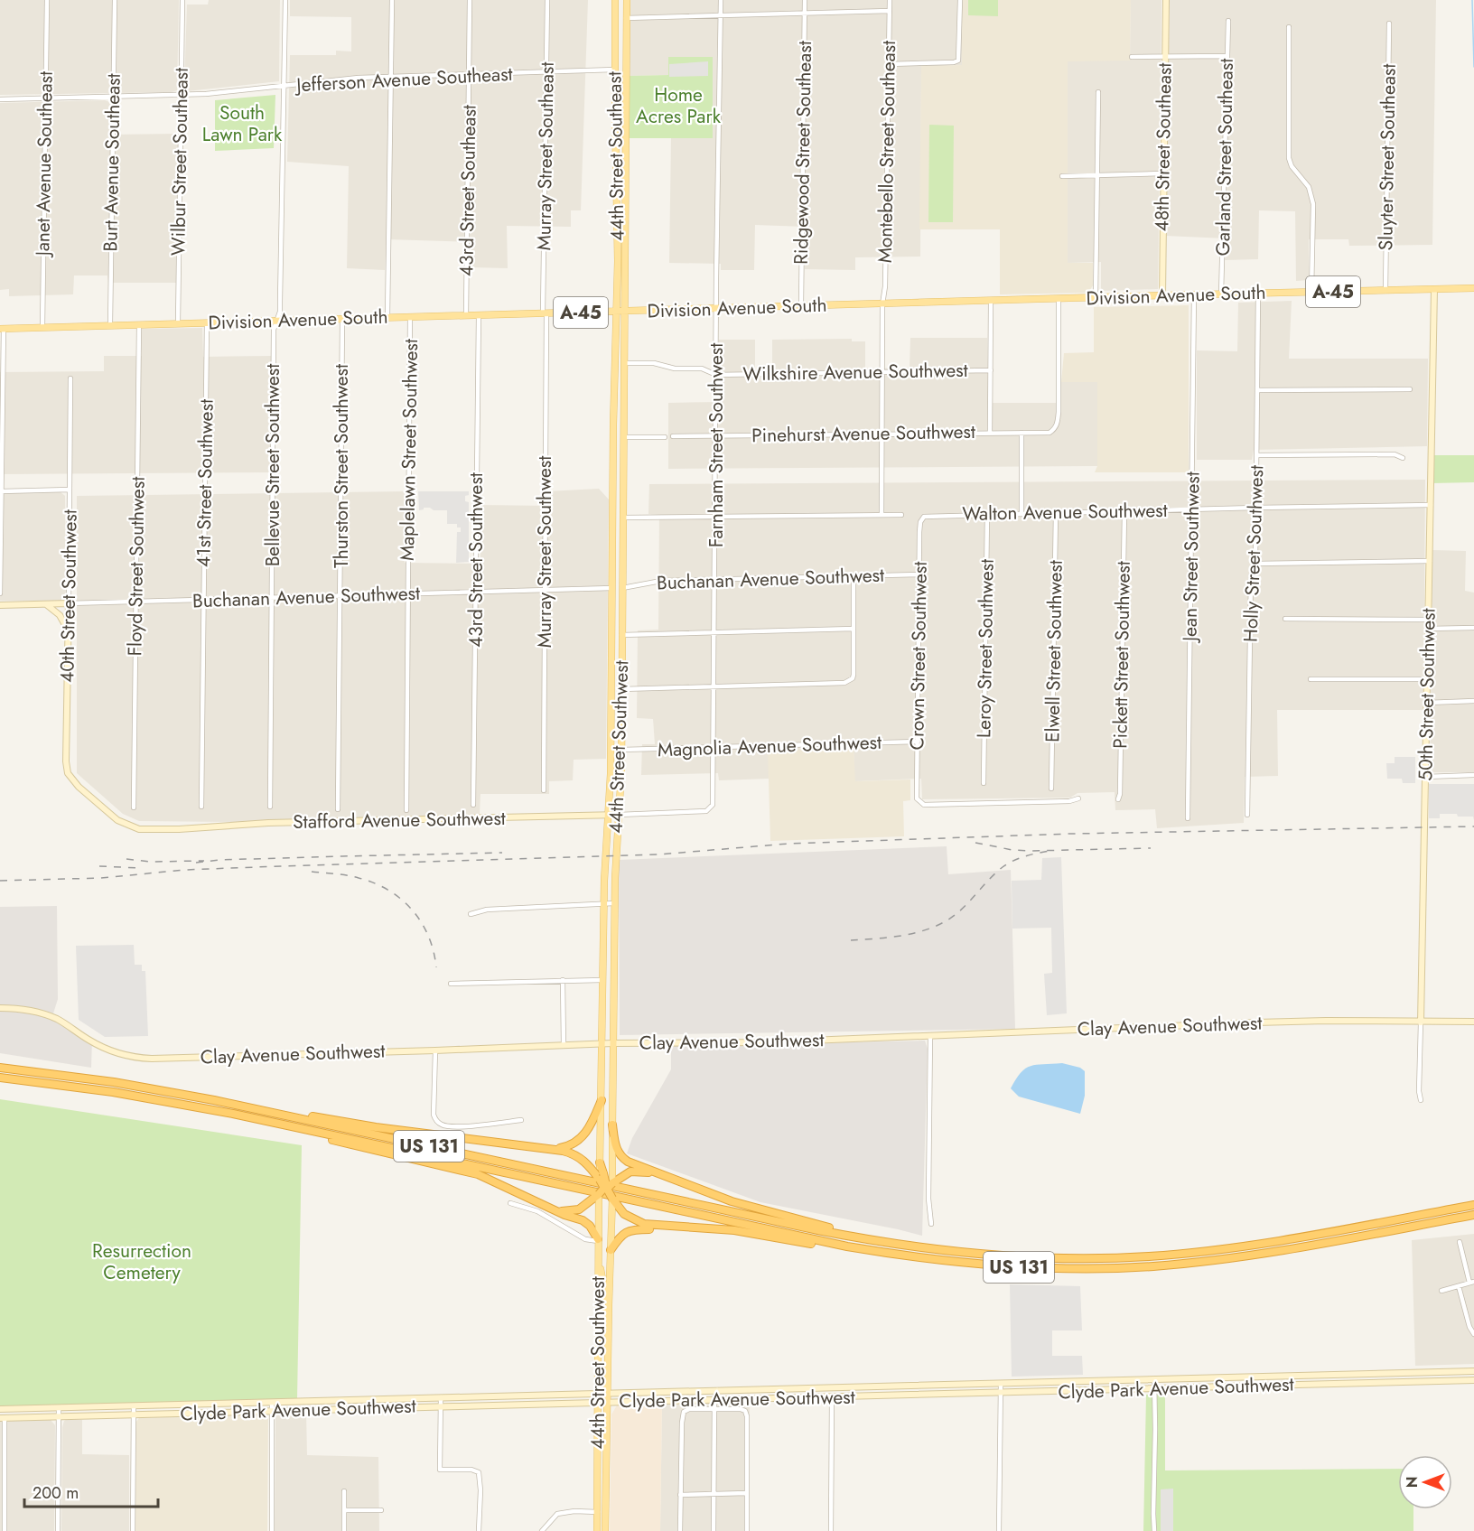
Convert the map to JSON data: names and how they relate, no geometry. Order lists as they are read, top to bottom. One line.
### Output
{"streets":{"highway":["US 131"],"main road":["44th Street Southeast","A-45","Division Avenue South","44th Street Southwest"],"street":["Jefferson Avenue Southeast","48th Street Southeast","Montebello Street Southeast","Ridgewood Street Southeast","Murray Street Southeast","Garland Street Southeast","Sluyter Street Southeast","Wilbur Street Southeast","Burt Avenue Southeast","Janet Avenue Southeast","43rd Street Southeast","Wilkshire Avenue Southwest","Pinehurst Avenue Southwest","Farnham Street Southwest","Maplelawn Street Southwest","Bellevue Street Southwest","Thurston Street Southwest","41st Street Southwest","Walton Avenue Southwest","Murray Street Southwest","Holly Street Southwest","Jean Street Southwest","43rd Street Southwest","Floyd Street Southwest","Buchanan Avenue Southwest","40th Street Southwest","Leroy Street Southwest","Elwell Street Southwest","Pickett Street Southwest","Crown Street Southwest","50th Street Southwest","Magnolia Avenue Southwest","Stafford Avenue Southwest","Clay Avenue Southwest","Clyde Park Avenue Southwest"]},"crossings":[["Jefferson Avenue Southeast","Murray Street Southeast"],["Jefferson Avenue Southeast","44th Street Southeast"],["Jefferson Avenue Southeast","Wilbur Street Southeast"],["Jefferson Avenue Southeast","Burt Avenue Southeast"],["Jefferson Avenue Southeast","Janet Avenue Southeast"],["Jefferson Avenue Southeast","43rd Street Southeast"],["Jefferson Avenue Southeast","Bellevue Street Southwest"],["48th Street Southeast","Division Avenue South"],["Montebello Street Southeast","Division Avenue South"],["Montebello Street Southeast","Wilkshire Avenue Southwest"],["Montebello Street Southeast","Pinehurst Avenue Southwest"],["Ridgewood Street Southeast","Division Avenue South"],["Murray Street Southeast","Division Avenue South"],["Murray Street Southeast","Murray Street Southwest"],["44th Street Southeast","Division Avenue South"],["44th Street Southeast","44th Street Southwest"],["Garland Street Southeast","Division Avenue South"],["Sluyter Street Southeast","Division Avenue South"],["Wilbur Street Southeast","Division Avenue South"],["Burt Avenue Southeast","Division Avenue South"],["Janet Avenue Southeast","Division Avenue South"],["43rd Street Southeast","Division Avenue South"],["Division Avenue South","Pinehurst Avenue Southwest"],["Division Avenue South","Farnham Street Southwest"],["Division Avenue South","Maplelawn Street Southwest"],["Division Avenue South","Bellevue Street Southwest"],["Division Avenue South","Thurston Street Southwest"],["Division Avenue South","41st Street Southwest"],["Division Avenue South","Murray Street Southwest"],["Division Avenue South","Holly Street Southwest"],["Division Avenue South","Jean Street Southwest"],["Division Avenue South","43rd Street Southwest"],["Division Avenue South","Floyd Street Southwest"],["Division Avenue South","50th Street Southwest"],["Division Avenue South","44th Street Southwest"],["Wilkshire Avenue Southwest","Farnham Street Southwest"],["Wilkshire Avenue Southwest","44th Street Southwest"],["Pinehurst Avenue Southwest","Farnham Street Southwest"],["Farnham Street Southwest","Buchanan Avenue Southwest"],["Farnham Street Southwest","Magnolia Avenue Southwest"],["Farnham Street Southwest","Stafford Avenue Southwest"],["Maplelawn Street Southwest","Buchanan Avenue Southwest"],["Bellevue Street Southwest","Buchanan Avenue Southwest"],["Thurston Street Southwest","Buchanan Avenue Southwest"],["41st Street Southwest","Buchanan Avenue Southwest"],["Walton Avenue Southwest","Holly Street Southwest"],["Walton Avenue Southwest","Jean Street Southwest"],["Walton Avenue Southwest","Leroy Street Southwest"],["Walton Avenue Southwest","Elwell Street Southwest"],["Walton Avenue Southwest","Pickett Street Southwest"],["Walton Avenue Southwest","Crown Street Southwest"],["Walton Avenue Southwest","50th Street Southwest"],["Murray Street Southwest","Buchanan Avenue Southwest"],["43rd Street Southwest","Buchanan Avenue Southwest"],["Floyd Street Southwest","Buchanan Avenue Southwest"],["Buchanan Avenue Southwest","40th Street Southwest"],["Buchanan Avenue Southwest","Crown Street Southwest"],["Buchanan Avenue Southwest","44th Street Southwest"],["40th Street Southwest","Stafford Avenue Southwest"],["Crown Street Southwest","Magnolia Avenue Southwest"],["50th Street Southwest","Clay Avenue Southwest"],["Magnolia Avenue Southwest","44th Street Southwest"],["44th Street Southwest","Stafford Avenue Southwest"],["44th Street Southwest","Clay Avenue Southwest"],["44th Street Southwest","Clyde Park Avenue Southwest"]],"parks":["Home Acres Park","South Lawn Park","Resurrection Cemetery"],"scale_bar":"200 m","north":"left"}
